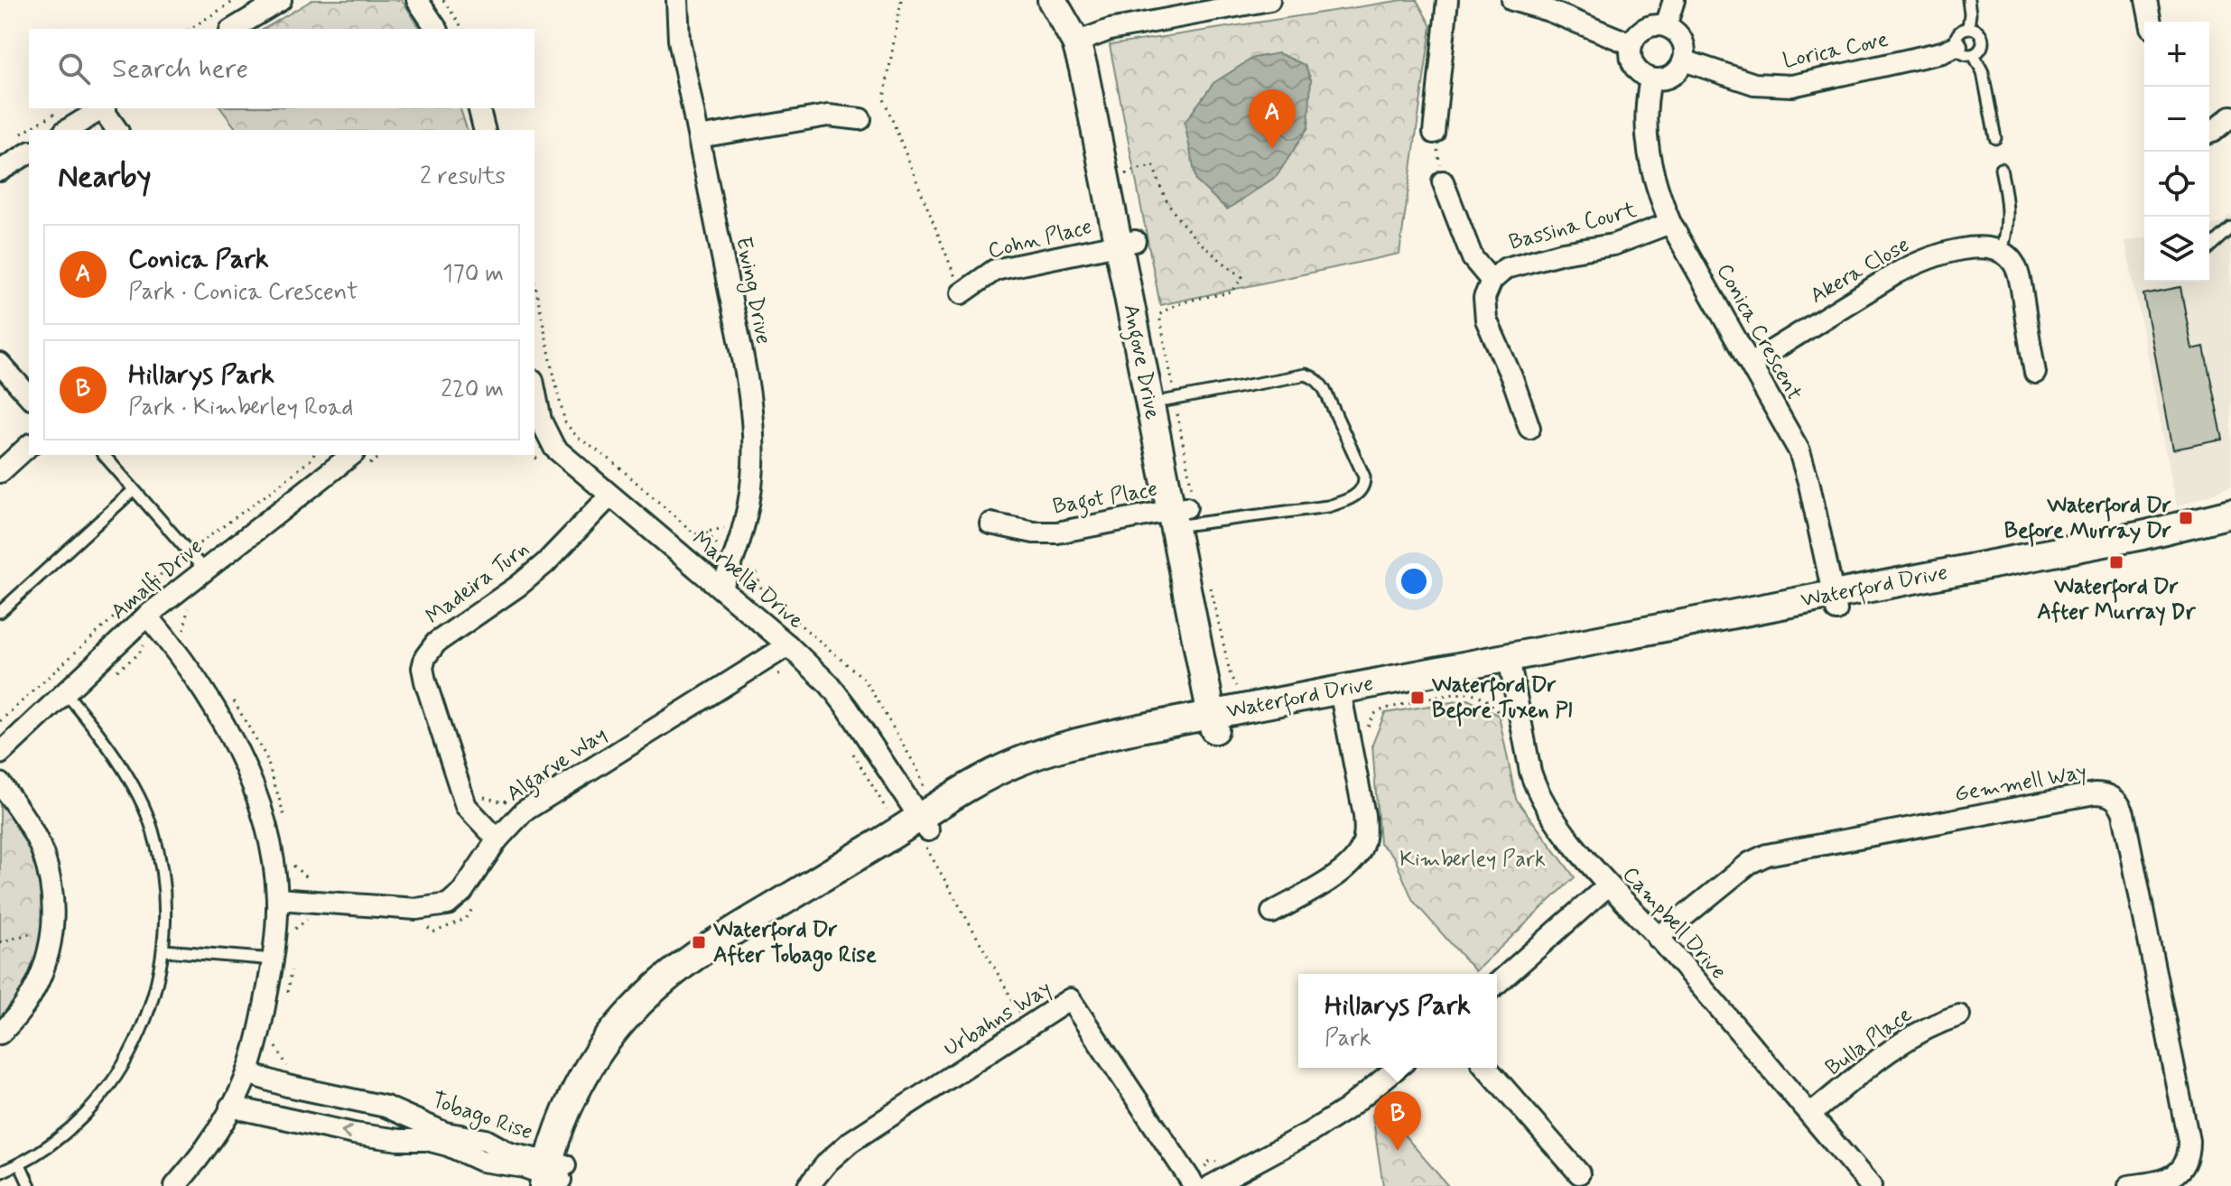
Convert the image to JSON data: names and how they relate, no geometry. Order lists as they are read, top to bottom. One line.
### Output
{"streets":{"street":["Lorica Cove","Bassina Court","Cohn Place","Akera Close","Ewing Drive","Conica Crescent","Angove Drive","Bagot Place","Amalfi Drive","Marbella Drive","Madeira Turn","Waterford Drive","Algarve Way","Gemmell Way","Campbell Drive","Urbahns Way","Bulla Place","Tobago Rise"]},"crossings":[["Lorica Cove","Conica Crescent"],["Bassina Court","Conica Crescent"],["Cohn Place","Angove Drive"],["Akera Close","Conica Crescent"],["Ewing Drive","Marbella Drive"],["Conica Crescent","Waterford Drive"],["Angove Drive","Bagot Place"],["Angove Drive","Waterford Drive"],["Marbella Drive","Madeira Turn"],["Marbella Drive","Waterford Drive"],["Marbella Drive","Algarve Way"],["Madeira Turn","Algarve Way"],["Waterford Drive","Campbell Drive"],["Waterford Drive","Tobago Rise"],["Gemmell Way","Campbell Drive"],["Campbell Drive","Bulla Place"]],"parks":["Kimberley Park"],"places":{"transit":["Waterford Dr Before Murray Dr","Waterford Dr After Murray Dr","Waterford Dr Before Tuxen Pl","Waterford Dr After Tobago Rise"]},"page":{"map_buttons":["+","−"],"search":"Search here","pins":["A","B"],"heading":["Nearby","2 results"],"list":[{"mark":"A","name":"Conica Park","note":"Park · Conica Crescent","value":"170 m"},{"mark":"B","name":"Hillarys Park","note":"Park · Kimberley Road","value":"220 m"}],"popup":["Hillarys Park","Park"]}}
